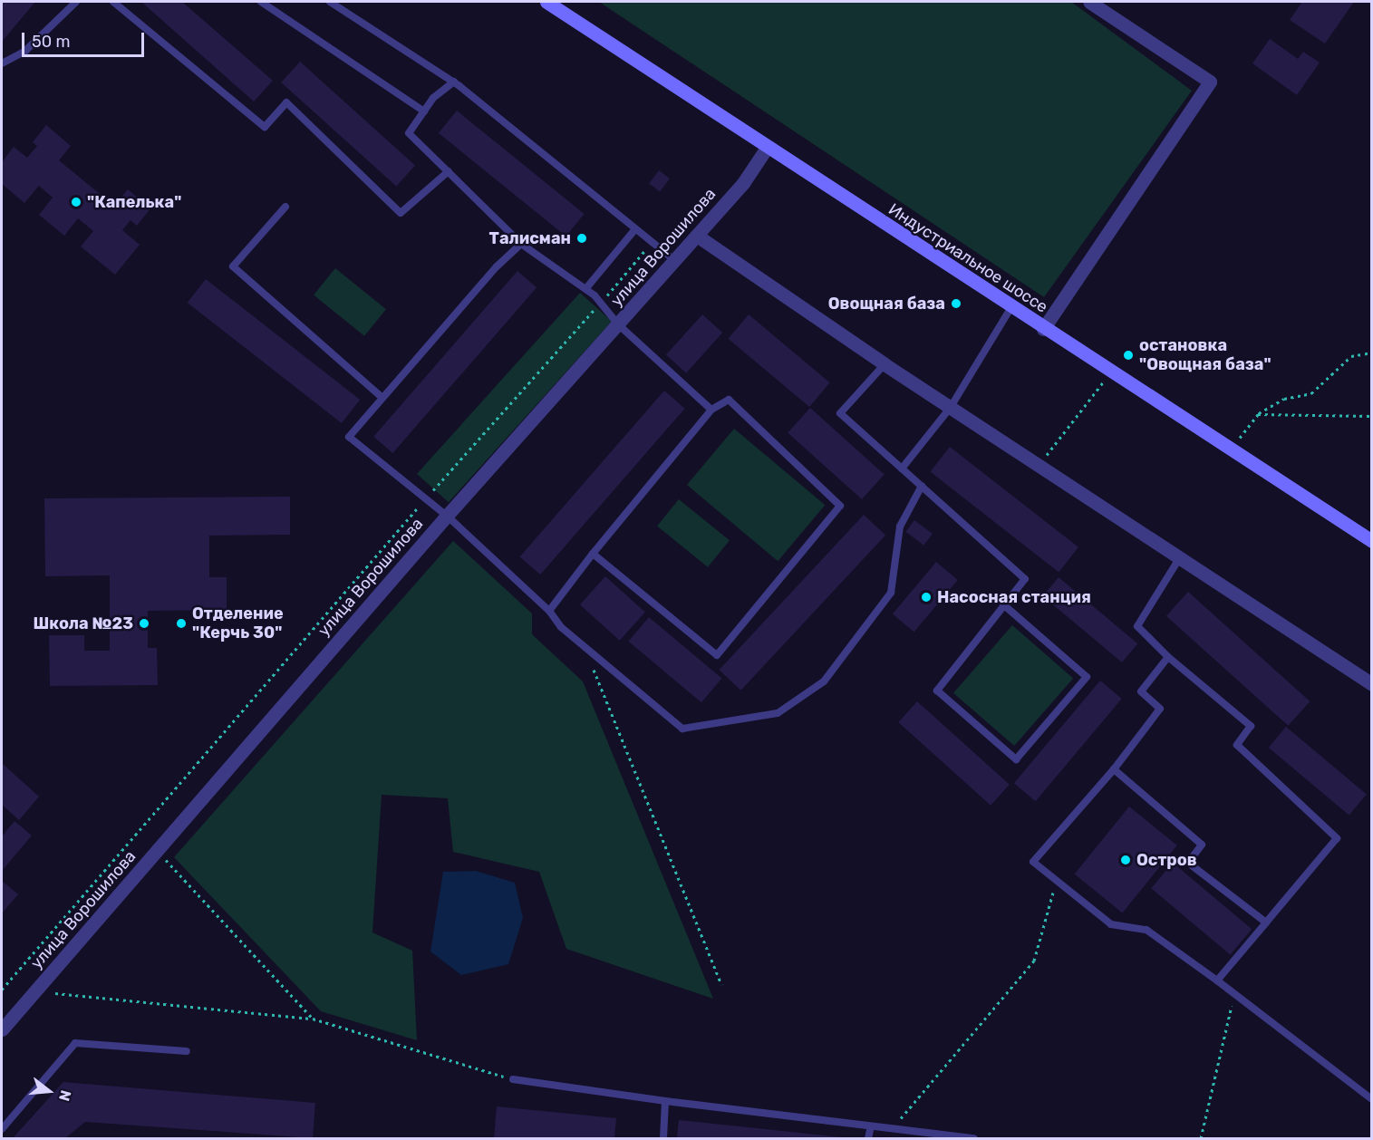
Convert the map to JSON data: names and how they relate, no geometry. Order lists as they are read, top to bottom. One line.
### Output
{"streets":{"main road":["Индустриальное шоссе"],"street":["улица Ворошилова"]},"crossings":[["улица Ворошилова","Индустриальное шоссе"]],"places":["\"Капелька\"","Талисман","Овощная база","остановка \"Овощная база\"","Насосная станция","Школа №23","Отделение \"Керчь 30\"","Остров"],"scale_bar":"50 m","north":"right"}
